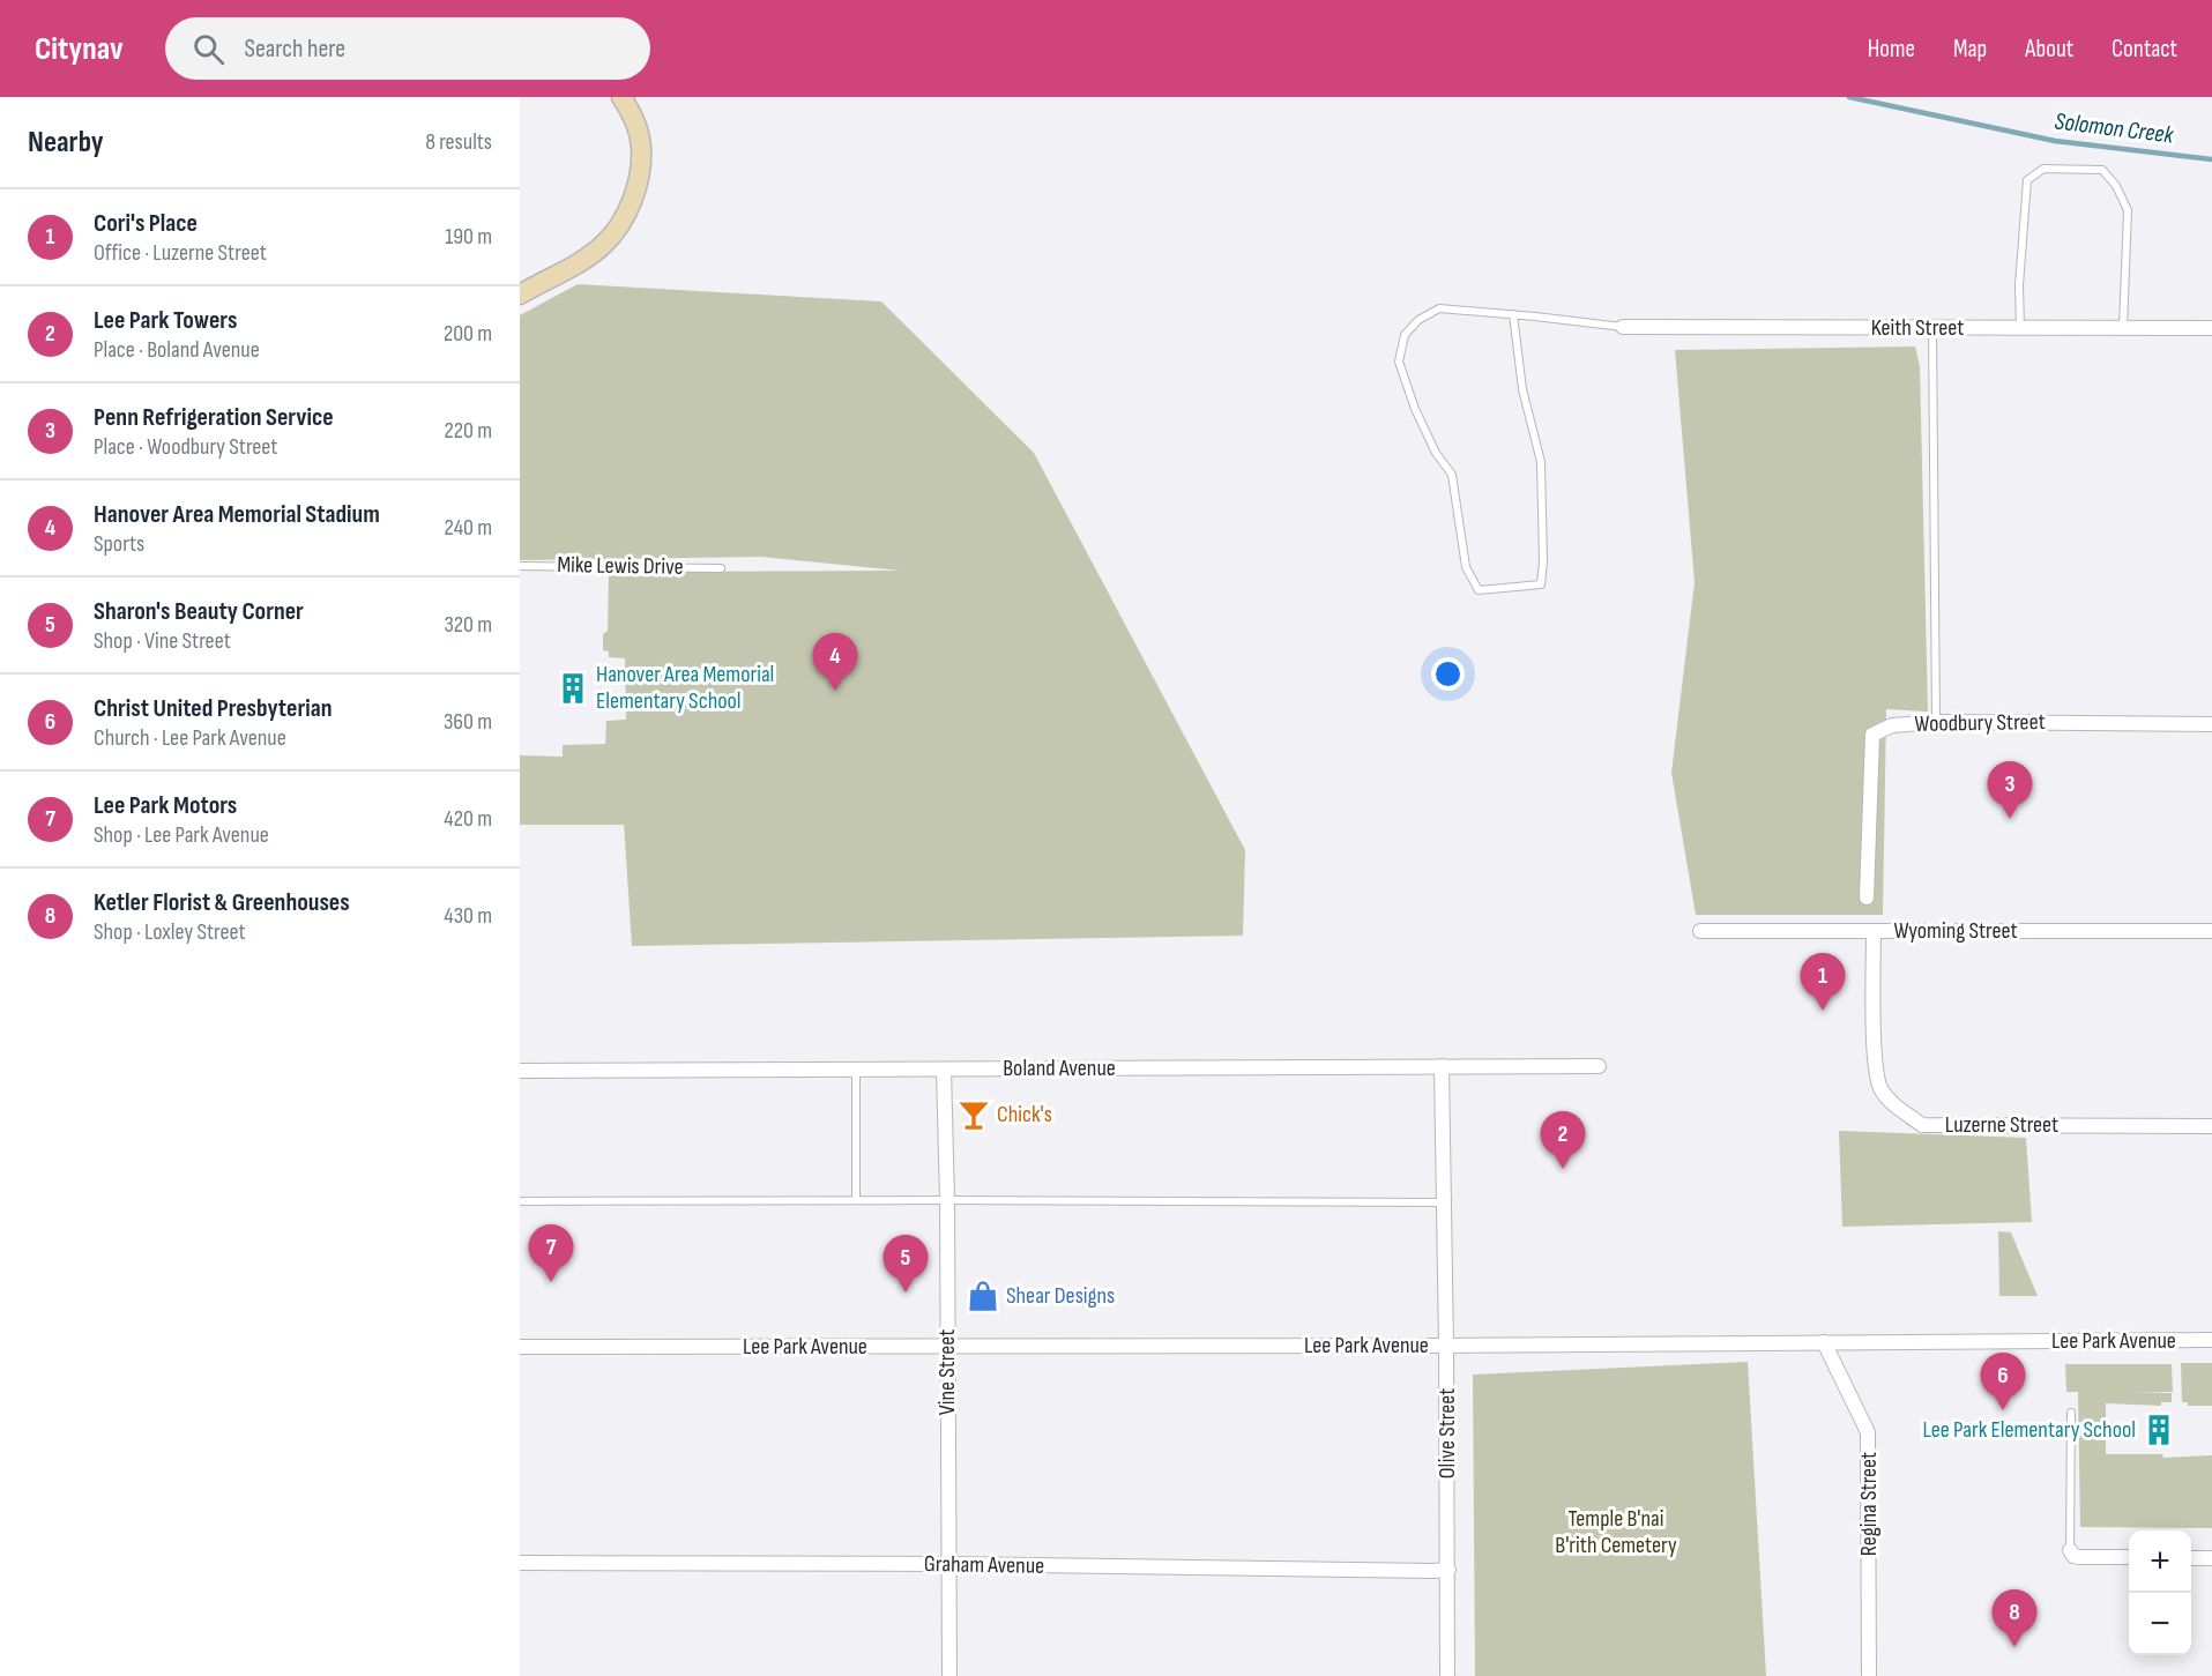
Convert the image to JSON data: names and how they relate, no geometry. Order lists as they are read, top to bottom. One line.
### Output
{"streets":{"street":["Keith Street","Woodbury Street","Wyoming Street","Boland Avenue","Luzerne Street","Lee Park Avenue","Vine Street","Olive Street","Regina Street","Graham Avenue"],"lane":["Mike Lewis Drive"]},"crossings":[["Wyoming Street","Luzerne Street"],["Boland Avenue","Vine Street"],["Boland Avenue","Olive Street"],["Lee Park Avenue","Vine Street"],["Lee Park Avenue","Olive Street"],["Lee Park Avenue","Regina Street"],["Vine Street","Graham Avenue"],["Olive Street","Graham Avenue"]],"water":["Solomon Creek"],"parks":["Temple B'nai B'rith Cemetery"],"places":{"building":["Hanover Area Memorial Elementary School","Lee Park Elementary School"],"bar":["Chick's"],"shop":["Shear Designs"]},"page":{"header":"Citynav","search":"Search here","nav":["Home","Map","About","Contact"],"heading":["Nearby","8 results"],"list":[{"mark":"1","name":"Cori's Place","note":"Office · Luzerne Street","value":"190 m"},{"mark":"2","name":"Lee Park Towers","note":"Place · Boland Avenue","value":"200 m"},{"mark":"3","name":"Penn Refrigeration Service","note":"Place · Woodbury Street","value":"220 m"},{"mark":"4","name":"Hanover Area Memorial Stadium","note":"Sports","value":"240 m"},{"mark":"5","name":"Sharon's Beauty Corner","note":"Shop · Vine Street","value":"320 m"},{"mark":"6","name":"Christ United Presbyterian","note":"Church · Lee Park Avenue","value":"360 m"},{"mark":"7","name":"Lee Park Motors","note":"Shop · Lee Park Avenue","value":"420 m"},{"mark":"8","name":"Ketler Florist & Greenhouses","note":"Shop · Loxley Street","value":"430 m"}],"pins":["4","3","1","2","7","5","6","8"],"map_buttons":["+","−"]}}
